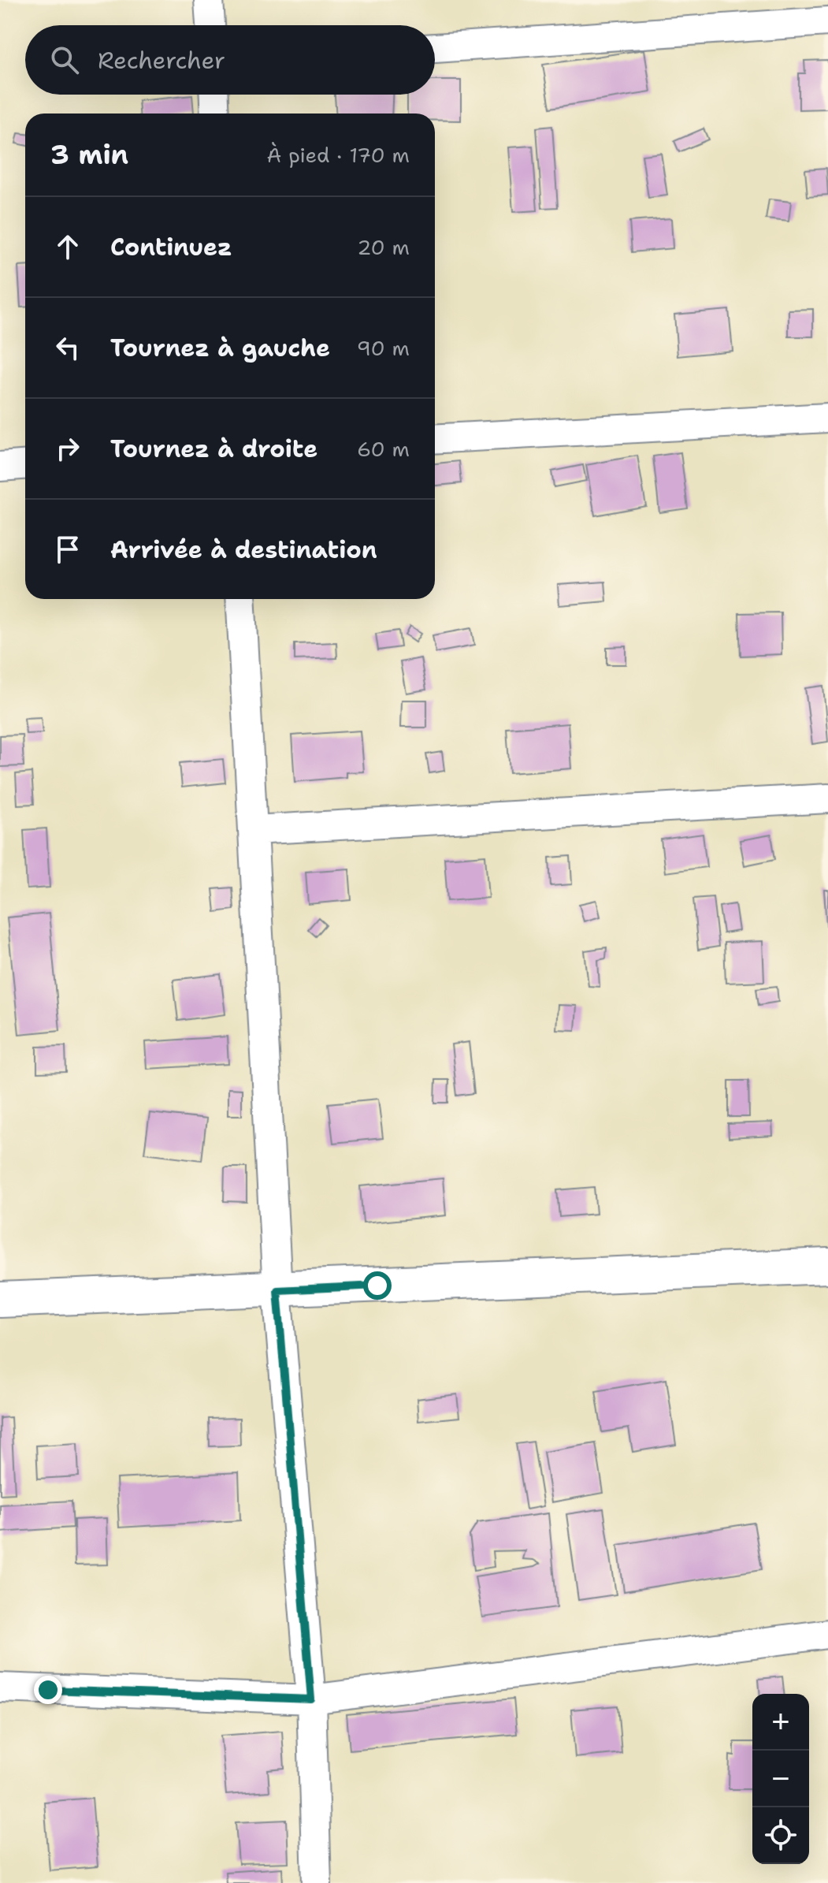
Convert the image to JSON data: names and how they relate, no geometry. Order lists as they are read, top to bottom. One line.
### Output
{"page":{"search":"Rechercher","heading":["3 min","À pied · 170 m"],"list":[["Continuez","20 m"],["Tournez à gauche","90 m"],["Tournez à droite","60 m"],"Arrivée à destination"],"map_buttons":["+","−"]}}
